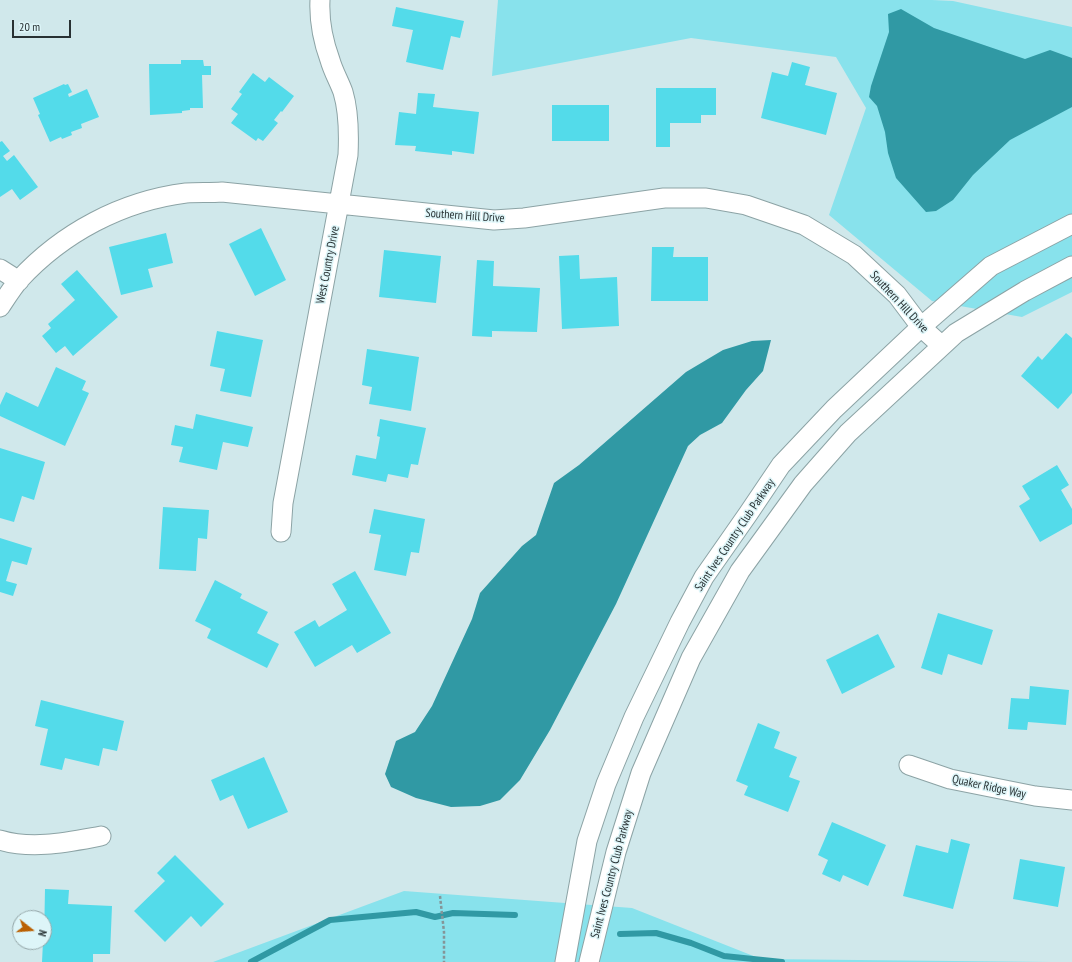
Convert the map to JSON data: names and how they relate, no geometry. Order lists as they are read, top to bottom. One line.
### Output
{"streets":{"street":["Southern Hill Drive","West Country Drive","Saint Ives Country Club Parkway","Quaker Ridge Way"]},"crossings":[["Southern Hill Drive","West Country Drive"],["Southern Hill Drive","Saint Ives Country Club Parkway"]],"scale_bar":"20 m","north":"right"}
